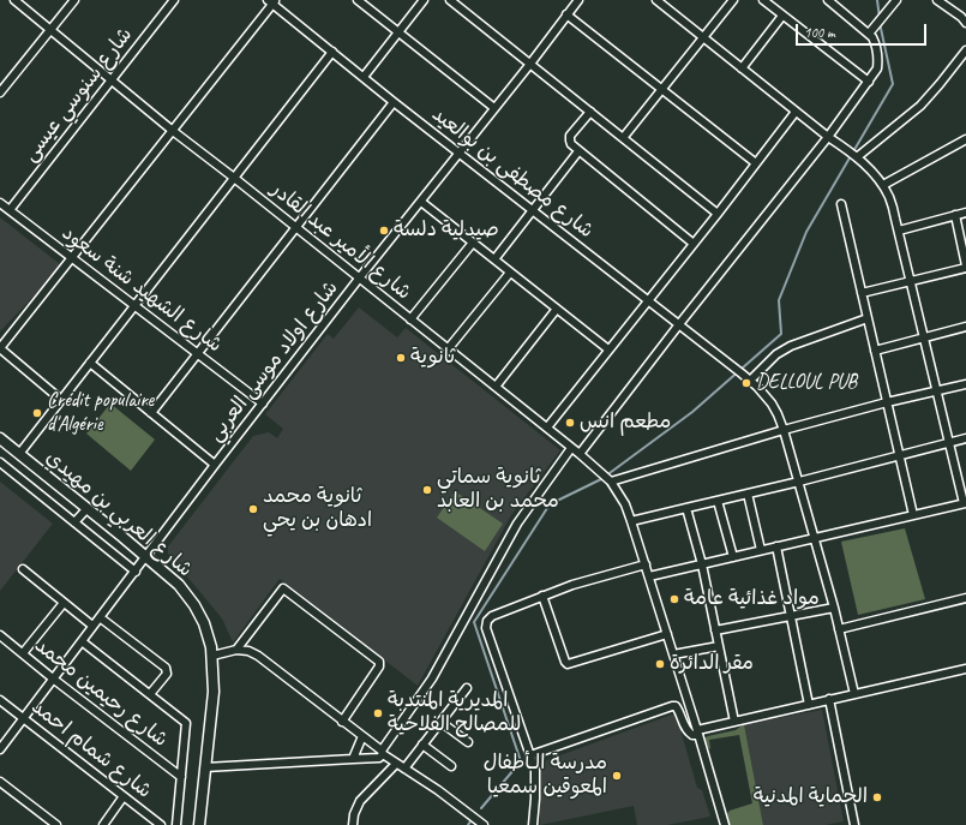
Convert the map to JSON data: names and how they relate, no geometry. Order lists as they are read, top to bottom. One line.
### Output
{"streets":{"street":["شارع سنوسي عيسى","شارع مصطفى بن بوالعيد","شارع الأمير عبد القادر","شارع الشهيد شنة سعود","شارع اولاد موسى العربي","شارع العربي بن مهيدي","شارع رحيمين محمد","شارع شمام احمد"]},"crossings":[["شارع سنوسي عيسى","شارع الأمير عبد القادر"],["شارع سنوسي عيسى","شارع الشهيد شنة سعود"],["شارع مصطفى بن بوالعيد","شارع اولاد موسى العربي"],["شارع الأمير عبد القادر","شارع اولاد موسى العربي"],["شارع الشهيد شنة سعود","شارع اولاد موسى العربي"],["شارع اولاد موسى العربي","شارع العربي بن مهيدي"],["شارع اولاد موسى العربي","شارع رحيمين محمد"],["شارع اولاد موسى العربي","شارع شمام احمد"]],"places":["صيدلية دلسة","ثانوية","DELLOUL PUB","Crédit populaire d'Algérie","مطعم انس","ثانوية سماتي محمد بن العابد","ثانوية محمد ادهان بن يحي","مواد غذائية عامة","مقر الدائرة","المديرية المنتدبة للمصالح الفلاحية","مدرسة الـأطفال المعوقين سمعيا","الحماية المدنية"],"scale_bar":"100 m"}
